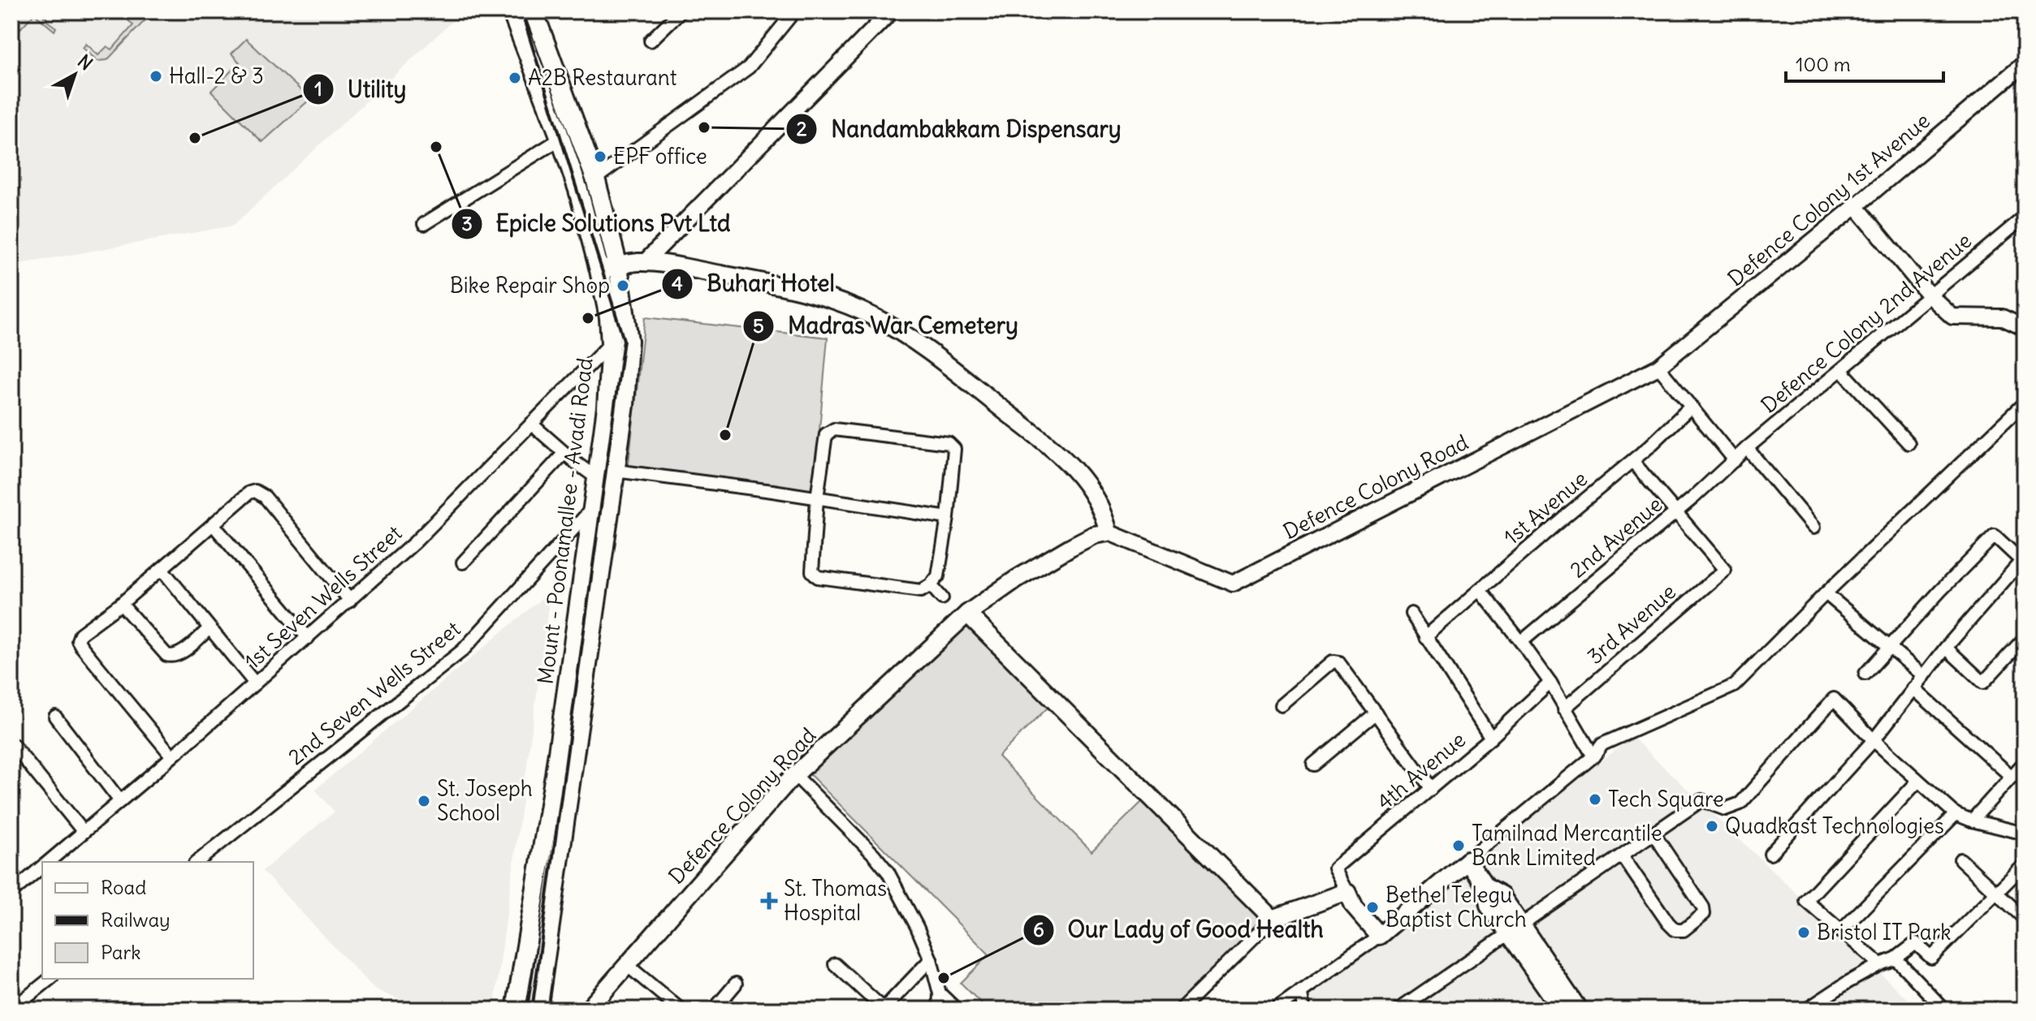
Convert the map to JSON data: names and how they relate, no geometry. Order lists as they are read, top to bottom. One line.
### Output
{"streets":{"main road":["Defence Colony Road","Mount - Poonamallee - Avadi Road"],"street":["Defence Colony 1st Avenue","Defence Colony 2nd Avenue","1st Avenue","2nd Avenue","1st Seven Wells Street","3rd Avenue","2nd Seven Wells Street","4th Avenue"]},"crossings":[["Defence Colony 1st Avenue","Defence Colony Road"],["Defence Colony 2nd Avenue","2nd Avenue"],["Mount - Poonamallee - Avadi Road","1st Seven Wells Street"],["Mount - Poonamallee - Avadi Road","2nd Seven Wells Street"],["2nd Avenue","3rd Avenue"]],"places":{"other":["Hall-2 & 3","A2B Restaurant","Nandambakkam Dispensary","Utility","Epicle Solutions Pvt Ltd","EPF office","Bike Repair Shop","Buhari Hotel","Madras War Cemetery","Tech Square","St. Joseph School","Quadkast Technologies","Tamilnad Mercantile Bank Limited","Bethel Telegu Baptist Church","Bristol IT Park","Our Lady of Good Health"],"health":["St. Thomas Hospital"]},"legend":["Road","Railway","Park"],"scale_bar":"100 m","north":"top right"}
